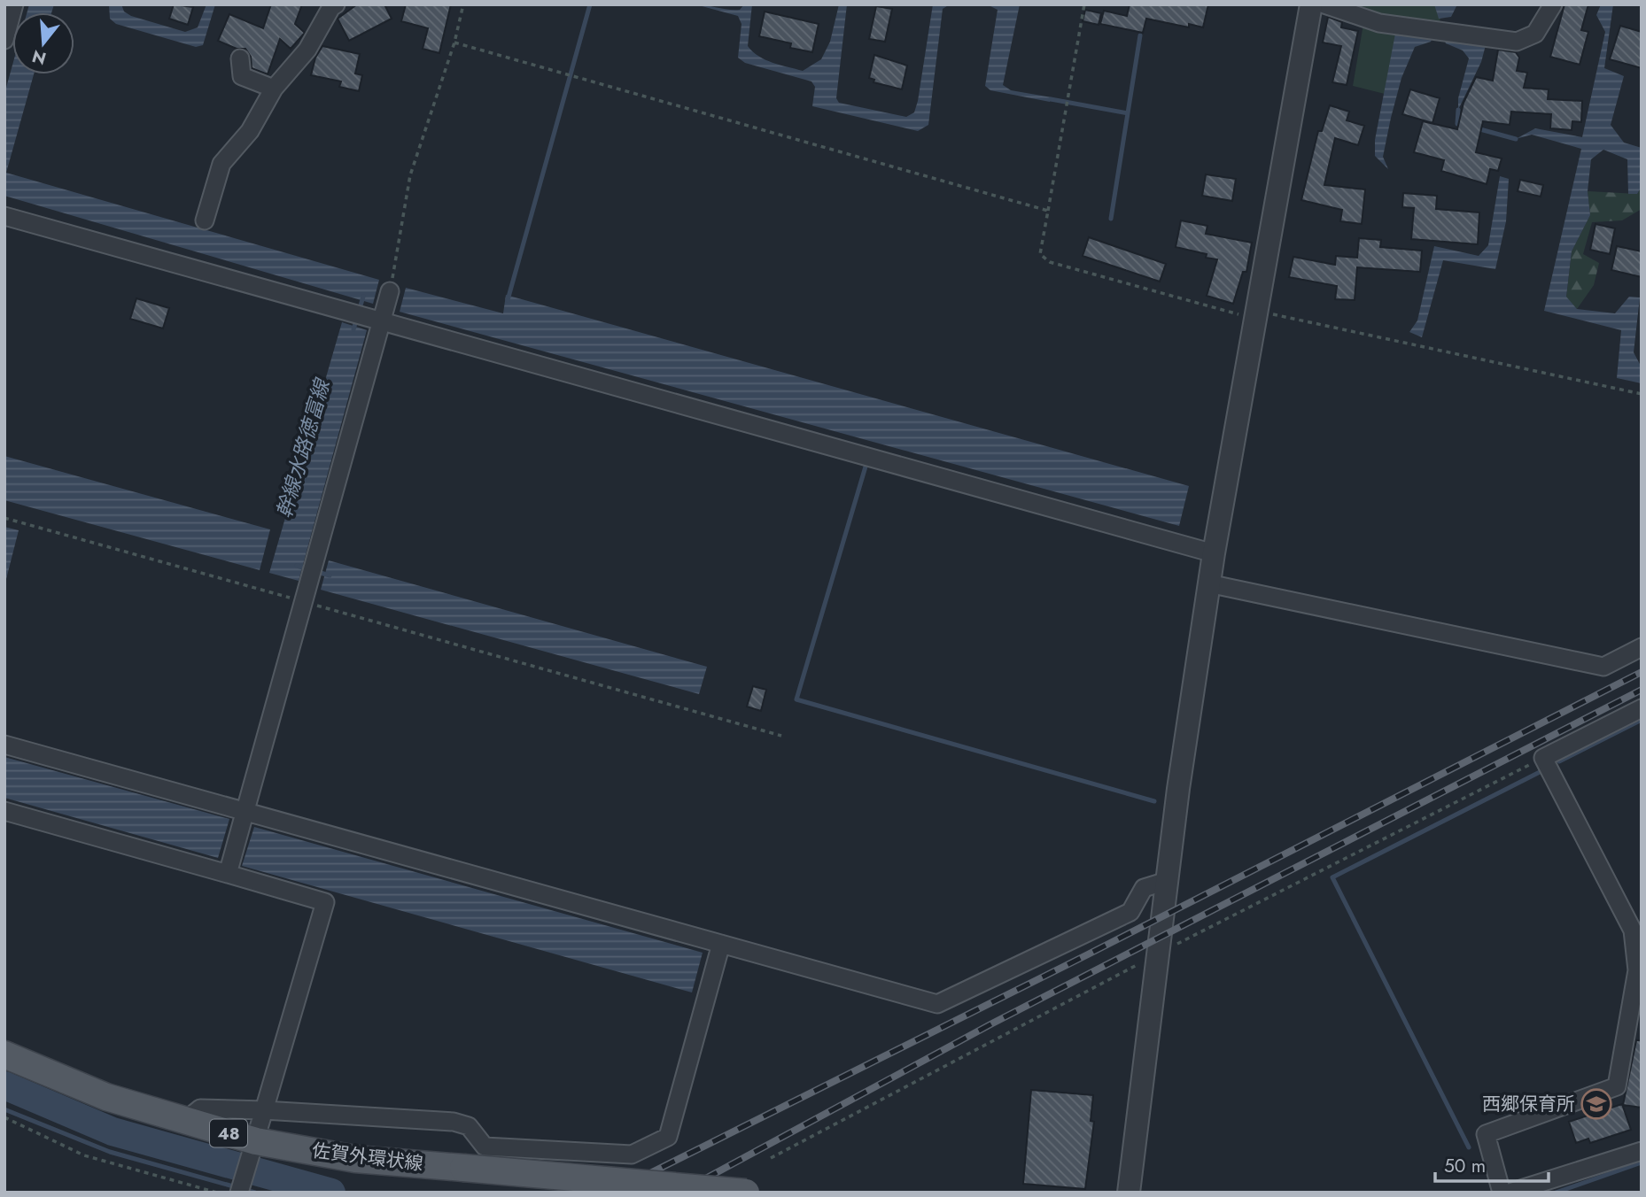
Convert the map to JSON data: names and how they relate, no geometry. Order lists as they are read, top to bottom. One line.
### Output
{"streets":{"main road":["48","佐賀外環状線"]},"water":["幹線水路徳富線"],"places":{"school or university":["西郷保育所"]},"scale_bar":"50 m","north":"bottom"}
